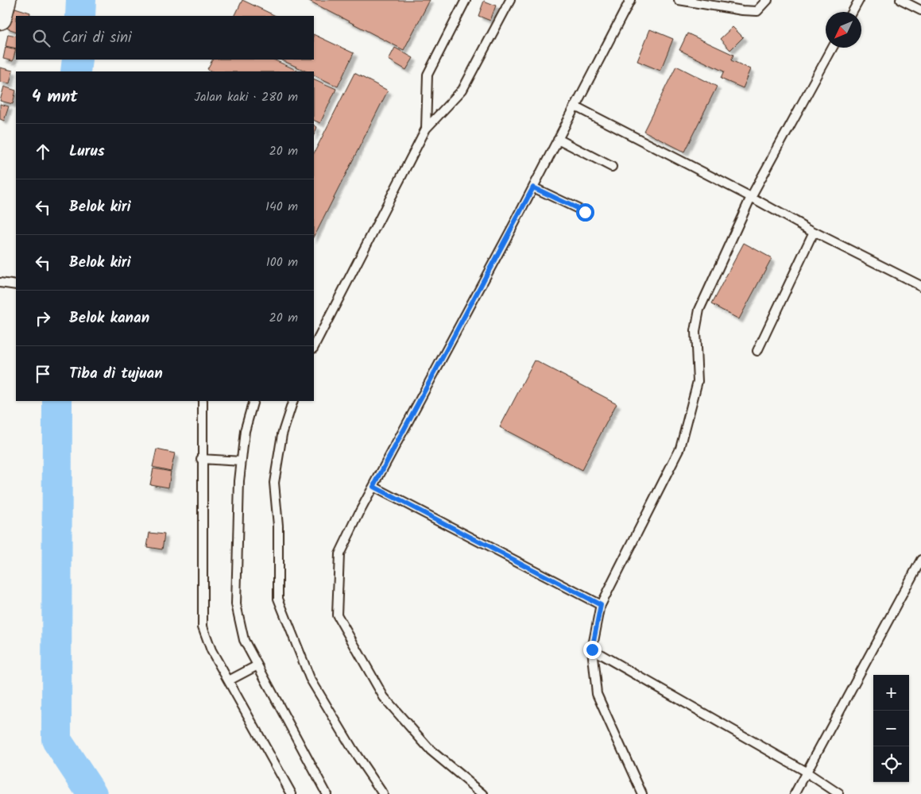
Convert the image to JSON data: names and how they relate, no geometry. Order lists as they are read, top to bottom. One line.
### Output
{"north":"bottom left","page":{"search":"Cari di sini","heading":["4 mnt","Jalan kaki · 280 m"],"list":[["Lurus","20 m"],["Belok kiri","140 m"],["Belok kiri","100 m"],["Belok kanan","20 m"],"Tiba di tujuan"],"map_buttons":["+","−"]}}
